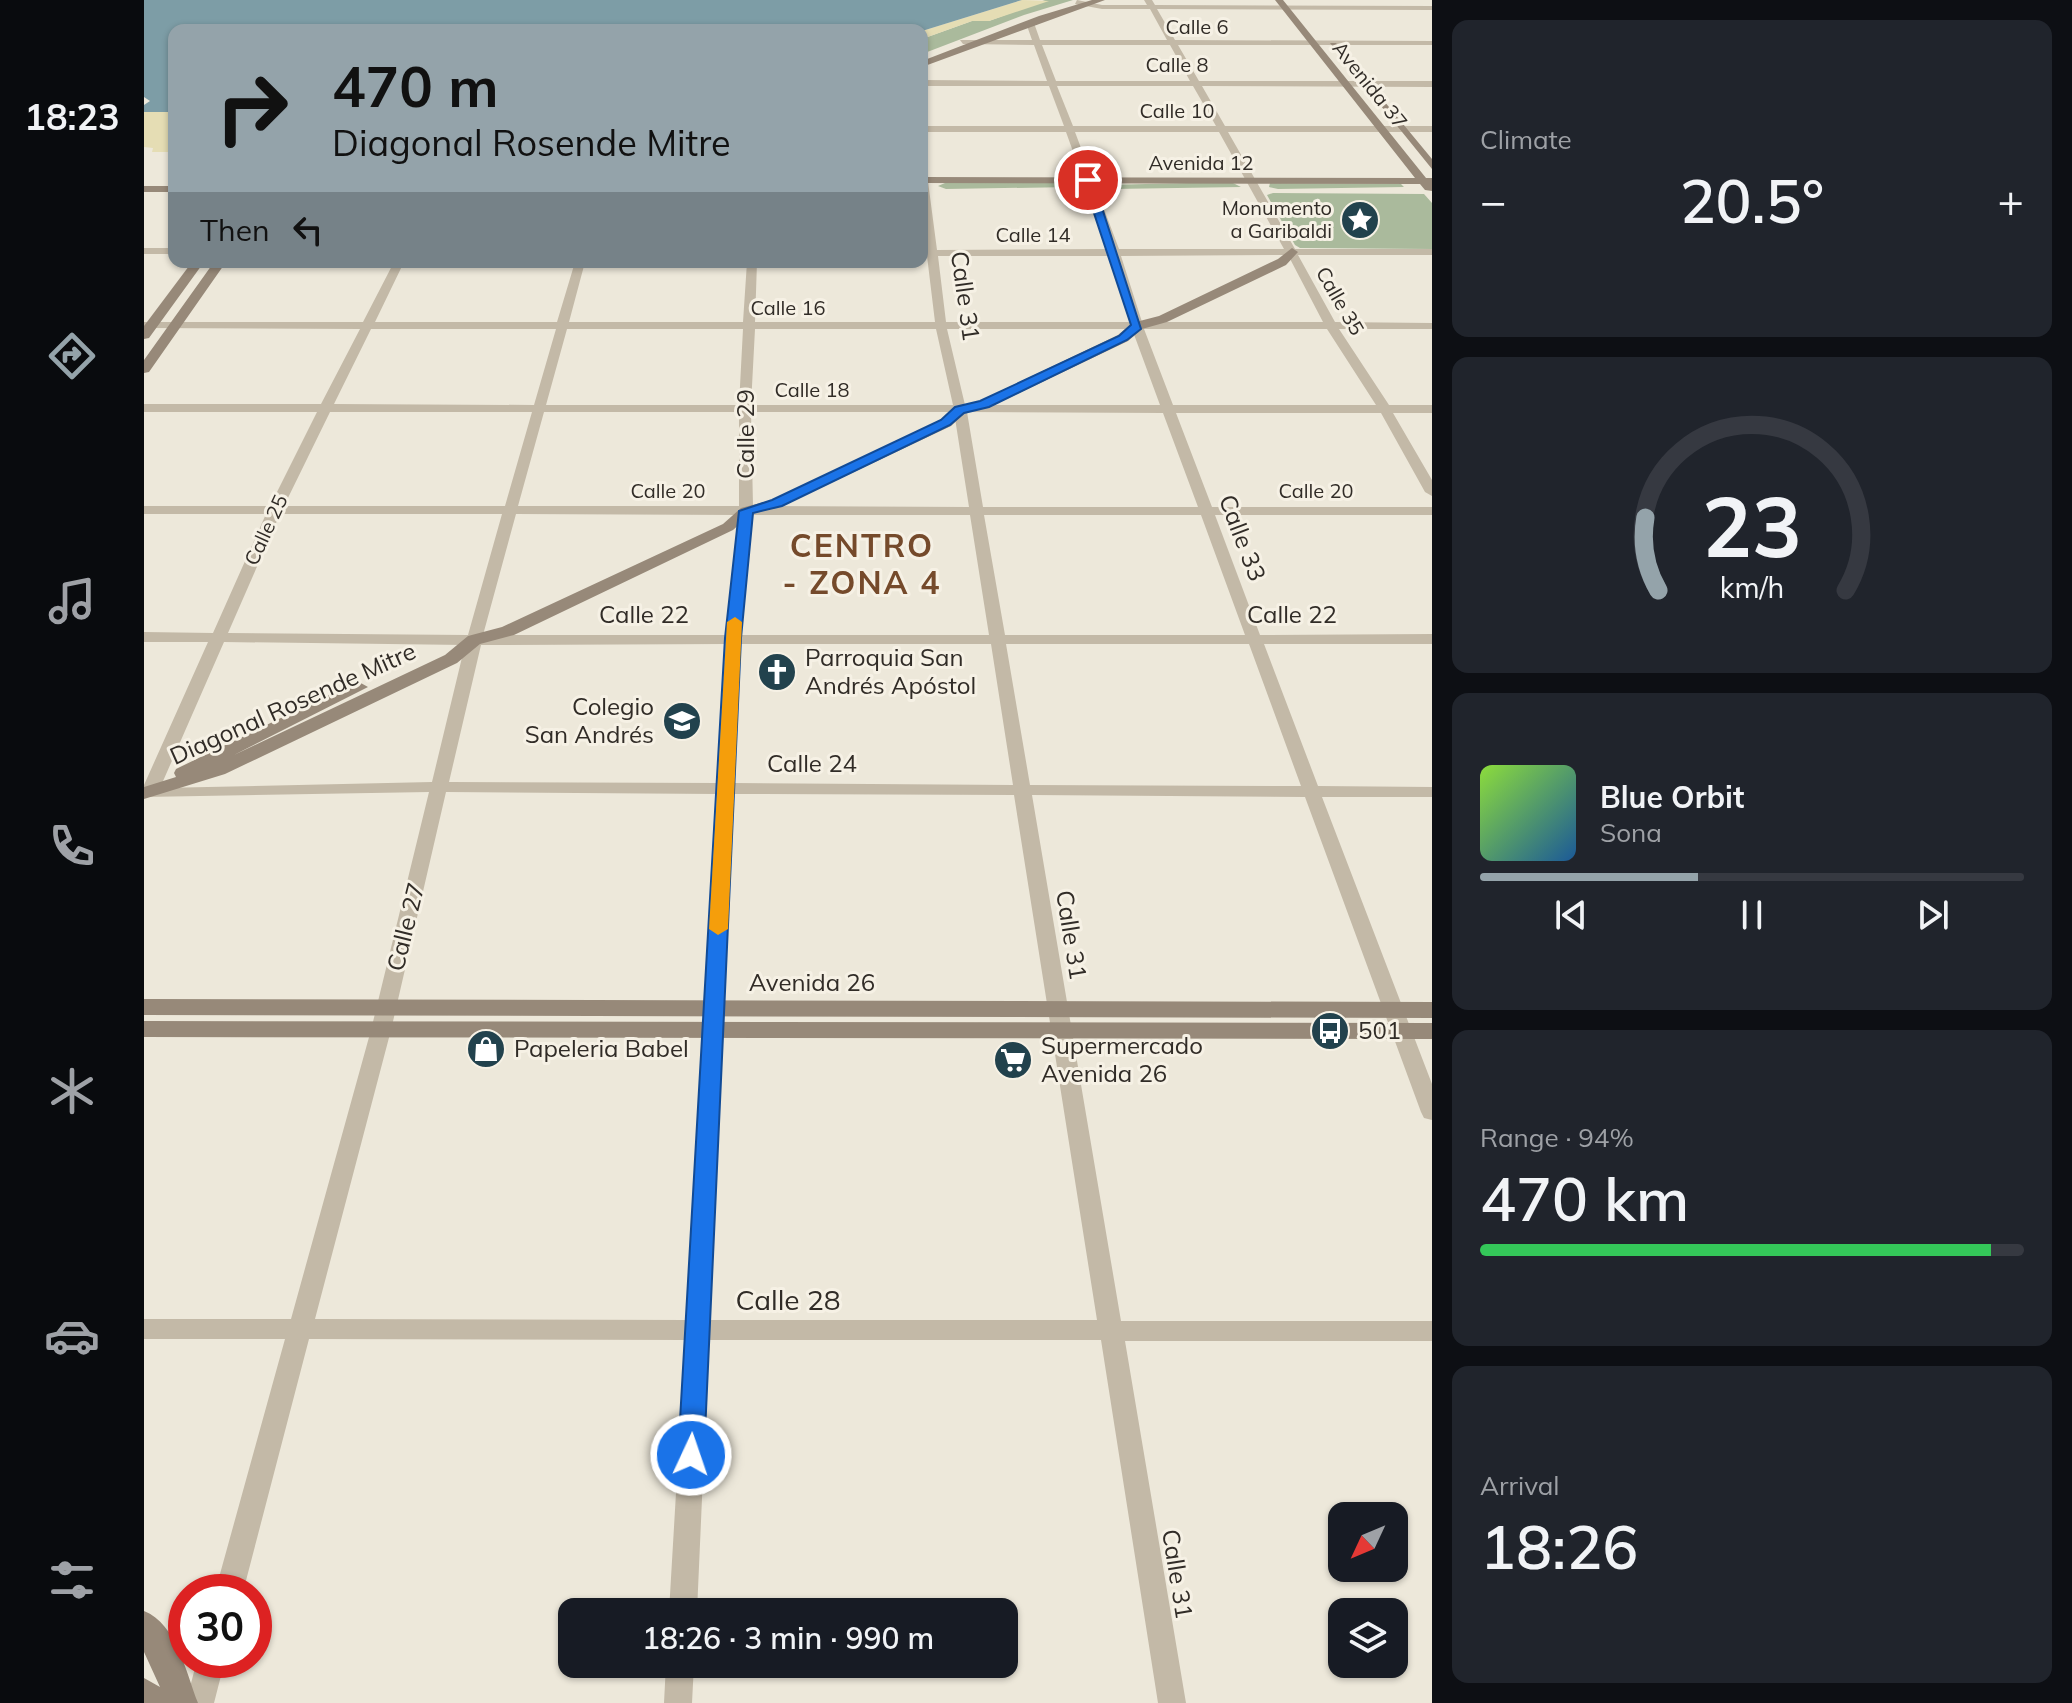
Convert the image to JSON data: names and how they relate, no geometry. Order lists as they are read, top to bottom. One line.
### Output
{"streets":{"main road":["Avenida 37","Avenida 12","Diagonal Rosende Mitre","Avenida 26"],"street":["Calle 6","Calle 8","Calle 10","Calle 14","Calle 31","Calle 35","Calle 16","Calle 18","Calle 29","Calle 20","Calle 25","Calle 33","Calle 22","Calle 24","Calle 27","Calle 28"]},"crossings":[["Calle 6","Avenida 37"],["Calle 6","Calle 35"],["Calle 6","Calle 33"],["Calle 8","Avenida 37"],["Calle 8","Calle 35"],["Calle 8","Calle 33"],["Avenida 37","Calle 10"],["Avenida 37","Avenida 12"],["Calle 10","Calle 35"],["Calle 10","Calle 33"],["Avenida 12","Calle 35"],["Avenida 12","Calle 33"],["Calle 14","Calle 31"],["Calle 14","Calle 35"],["Calle 14","Calle 33"],["Calle 14","Diagonal Rosende Mitre"],["Calle 31","Calle 16"],["Calle 31","Calle 18"],["Calle 31","Calle 20"],["Calle 31","Calle 22"],["Calle 31","Diagonal Rosende Mitre"],["Calle 31","Calle 24"],["Calle 31","Avenida 26"],["Calle 31","Calle 28"],["Calle 35","Calle 16"],["Calle 35","Calle 18"],["Calle 35","Diagonal Rosende Mitre"],["Calle 16","Calle 29"],["Calle 16","Calle 25"],["Calle 16","Calle 33"],["Calle 16","Diagonal Rosende Mitre"],["Calle 16","Calle 27"],["Calle 18","Calle 29"],["Calle 18","Calle 25"],["Calle 18","Calle 33"],["Calle 18","Diagonal Rosende Mitre"],["Calle 18","Calle 27"],["Calle 29","Calle 20"],["Calle 29","Calle 22"],["Calle 29","Diagonal Rosende Mitre"],["Calle 29","Calle 24"],["Calle 29","Avenida 26"],["Calle 29","Calle 28"],["Calle 20","Calle 25"],["Calle 20","Calle 33"],["Calle 20","Diagonal Rosende Mitre"],["Calle 20","Calle 27"],["Calle 25","Calle 22"],["Calle 25","Diagonal Rosende Mitre"],["Calle 25","Calle 24"],["Calle 33","Calle 22"],["Calle 33","Diagonal Rosende Mitre"],["Calle 33","Calle 24"],["Calle 33","Avenida 26"],["Calle 22","Diagonal Rosende Mitre"],["Calle 22","Calle 27"],["Diagonal Rosende Mitre","Calle 24"],["Diagonal Rosende Mitre","Calle 27"],["Calle 24","Calle 27"],["Calle 27","Avenida 26"],["Calle 27","Calle 28"]],"districts":["CENTRO - ZONA 4"],"places":{"place":["Monumento a Garibaldi"],"church":["Parroquia San Andrés Apóstol"],"school or university":["Colegio San Andrés"],"bus stop":["501"],"shop":["Papeleria Babel"],"supermarket":["Supermercado Avenida 26"]},"north":"bottom left","page":{"tabs":"18:23","tile":["Climate",["Range · 94%","470 km"],["Arrival","18:26"]],"turn":["470 m","Diagonal Rosende Mitre"],"heat":["−","20.5°","+"],"then":"Then","song":["Blue Orbit","Sona"],"limit":"30","trip":"18:26 · 3 min · 990 m","gauge":["23","km/h"]}}
